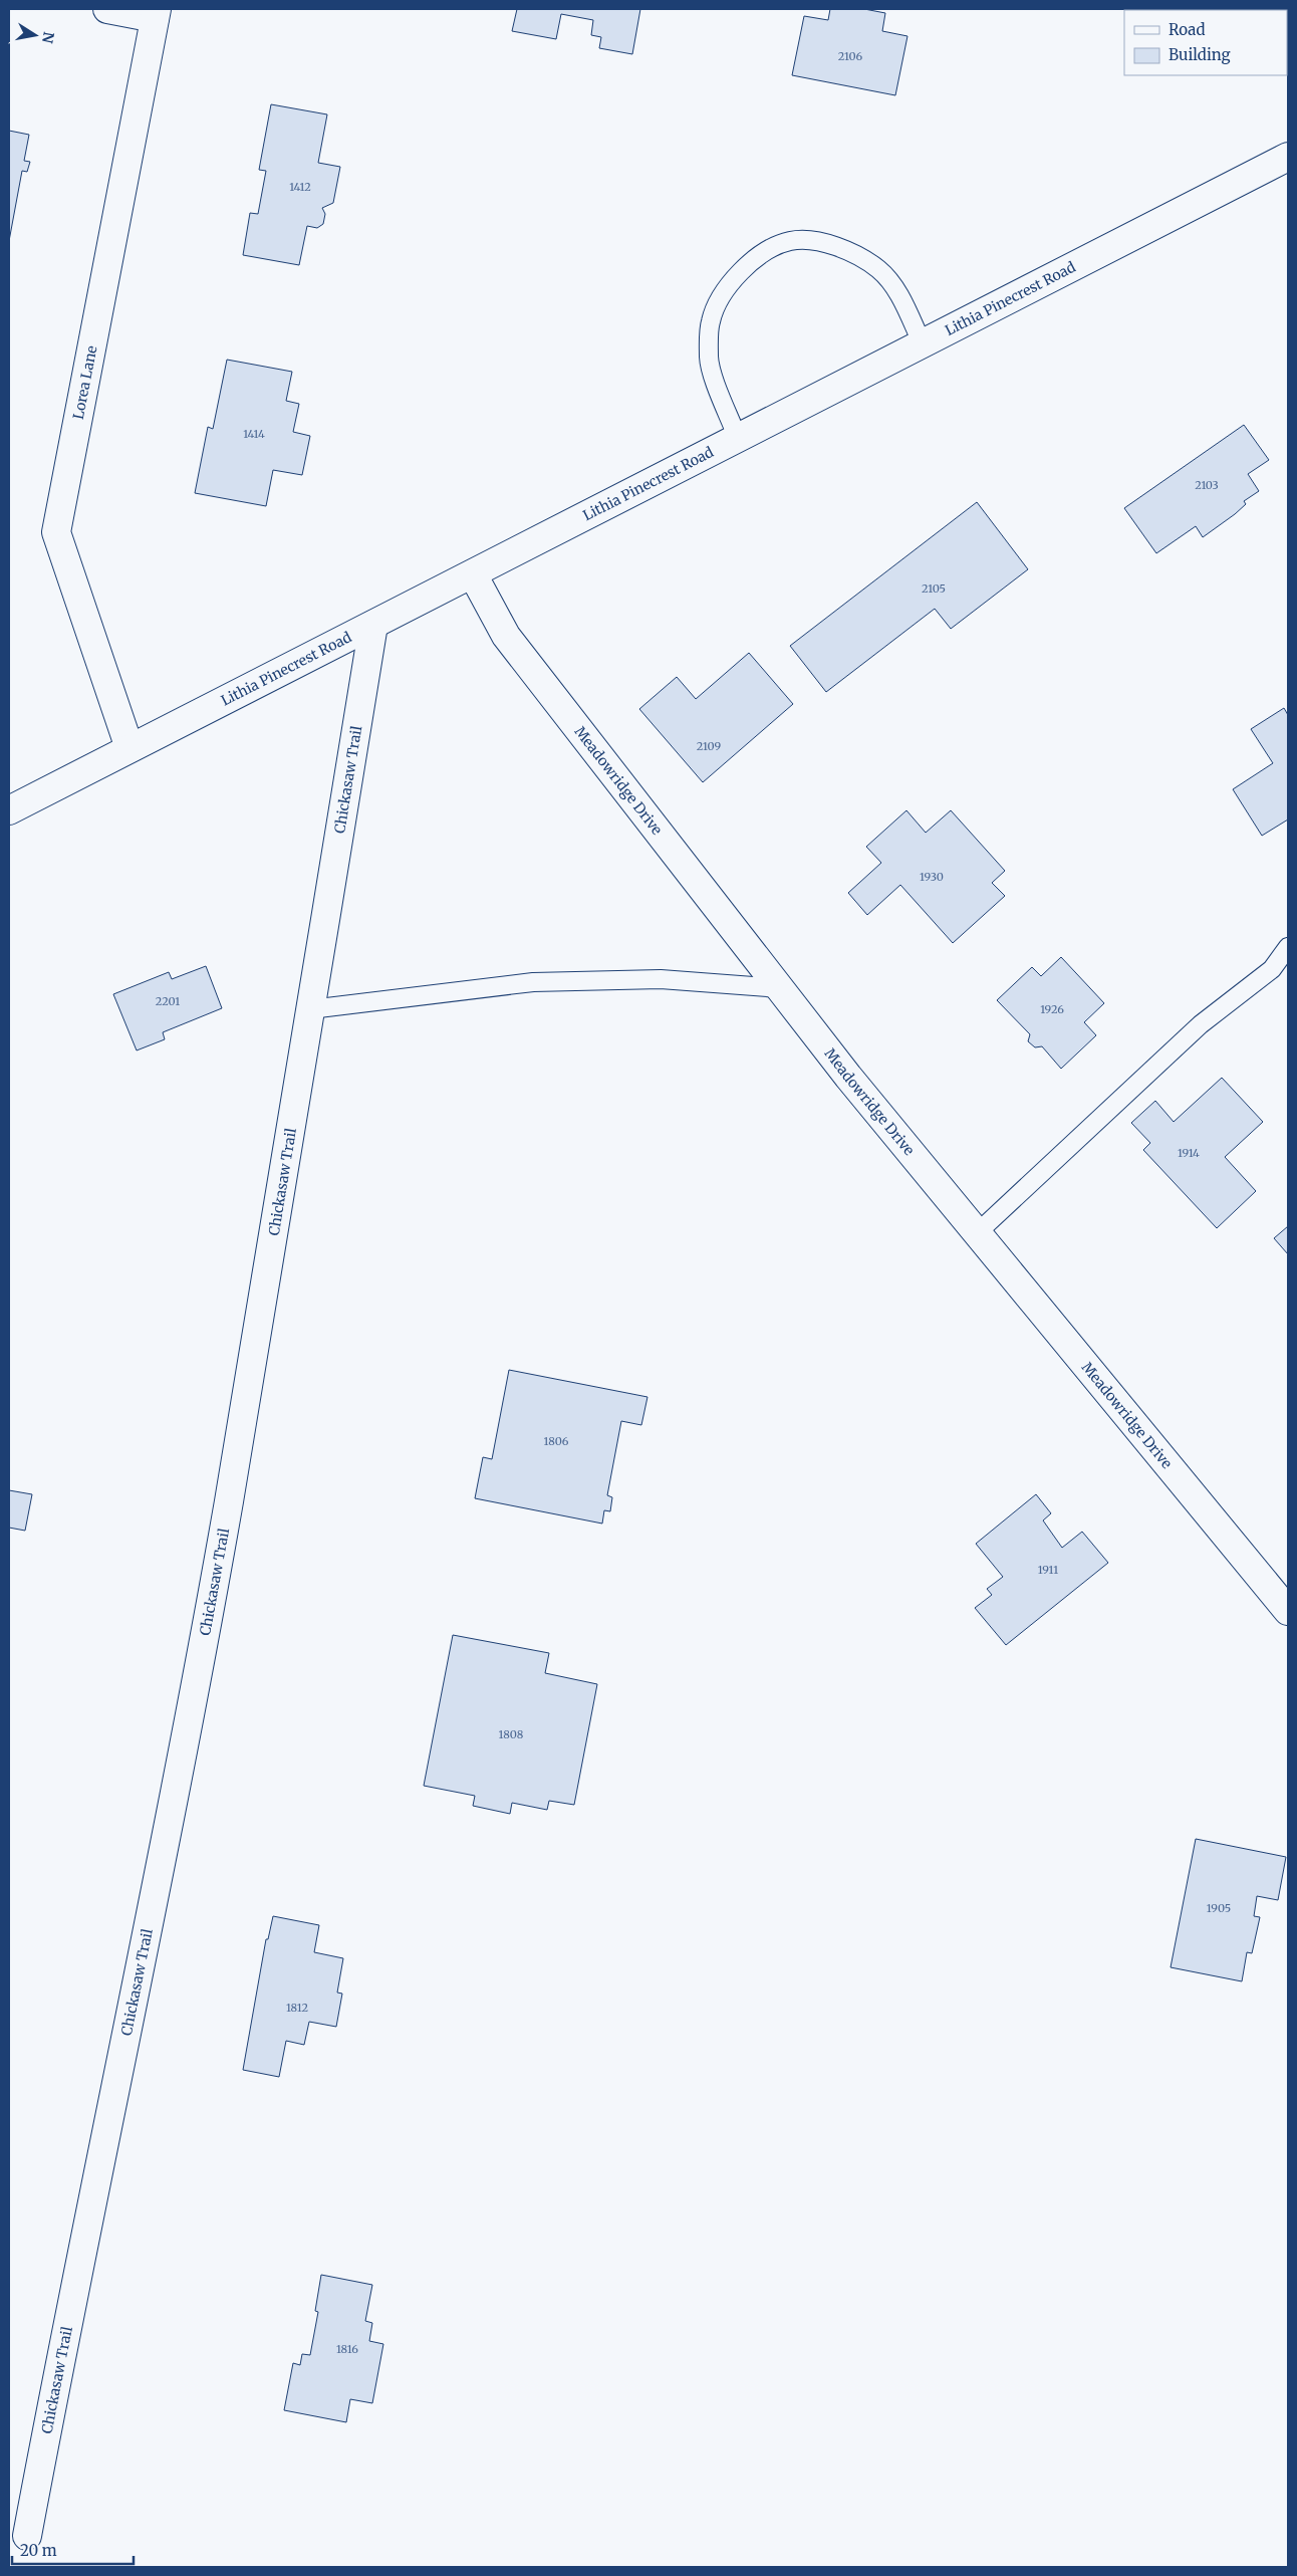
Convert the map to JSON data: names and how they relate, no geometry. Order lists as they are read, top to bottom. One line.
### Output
{"streets":{"street":["Lithia Pinecrest Road","Lorea Lane","Chickasaw Trail","Meadowridge Drive"]},"crossings":[["Lithia Pinecrest Road","Lorea Lane"],["Lithia Pinecrest Road","Chickasaw Trail"],["Lithia Pinecrest Road","Meadowridge Drive"]],"house_numbers":["2106","1412","1414","2103","2105","2109","1930","2201","1926","1914","1806","1911","1808","1905","1812","1816"],"legend":["Road","Building"],"scale_bar":"20 m","north":"right"}
